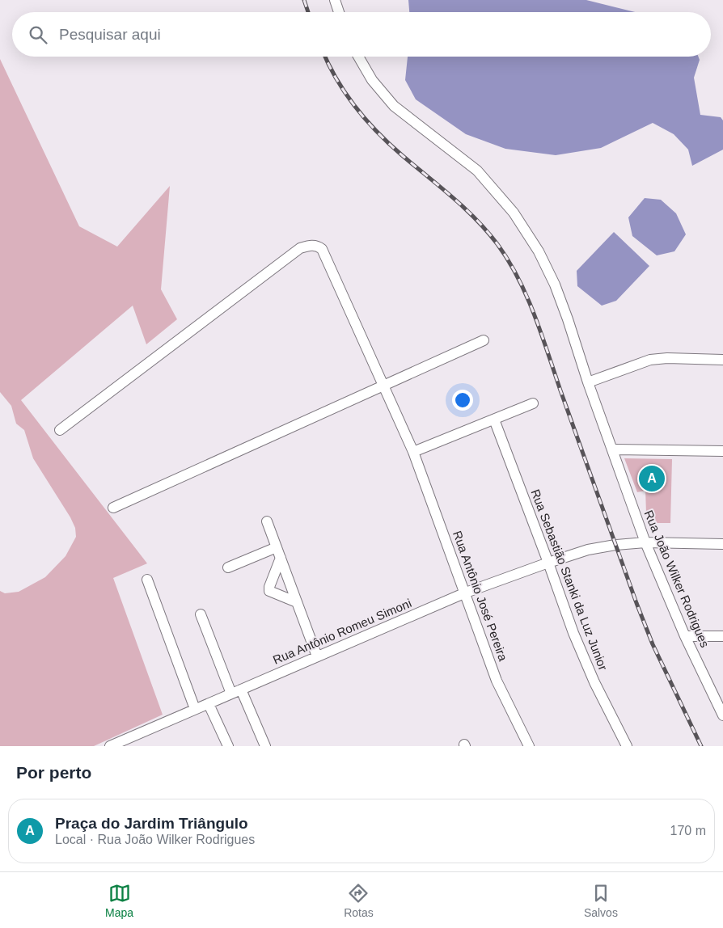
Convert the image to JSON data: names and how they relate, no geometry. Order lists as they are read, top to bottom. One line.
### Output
{"streets":{"street":["Rua João Wilker Rodrigues","Rua Sebastião Stanki da Luz Junior","Rua Antônio José Pereira","Rua Antônio Romeu Simoni"]},"crossings":[["Rua João Wilker Rodrigues","Rua Antônio Romeu Simoni"],["Rua Sebastião Stanki da Luz Junior","Rua Antônio Romeu Simoni"],["Rua Antônio José Pereira","Rua Antônio Romeu Simoni"]],"page":{"search":"Pesquisar aqui","pins":"A","heading":"Por perto","list":[{"mark":"A","name":"Praça do Jardim Triângulo","note":"Local · Rua João Wilker Rodrigues","value":"170 m"}],"nav":["Mapa","Rotas","Salvos"]}}
